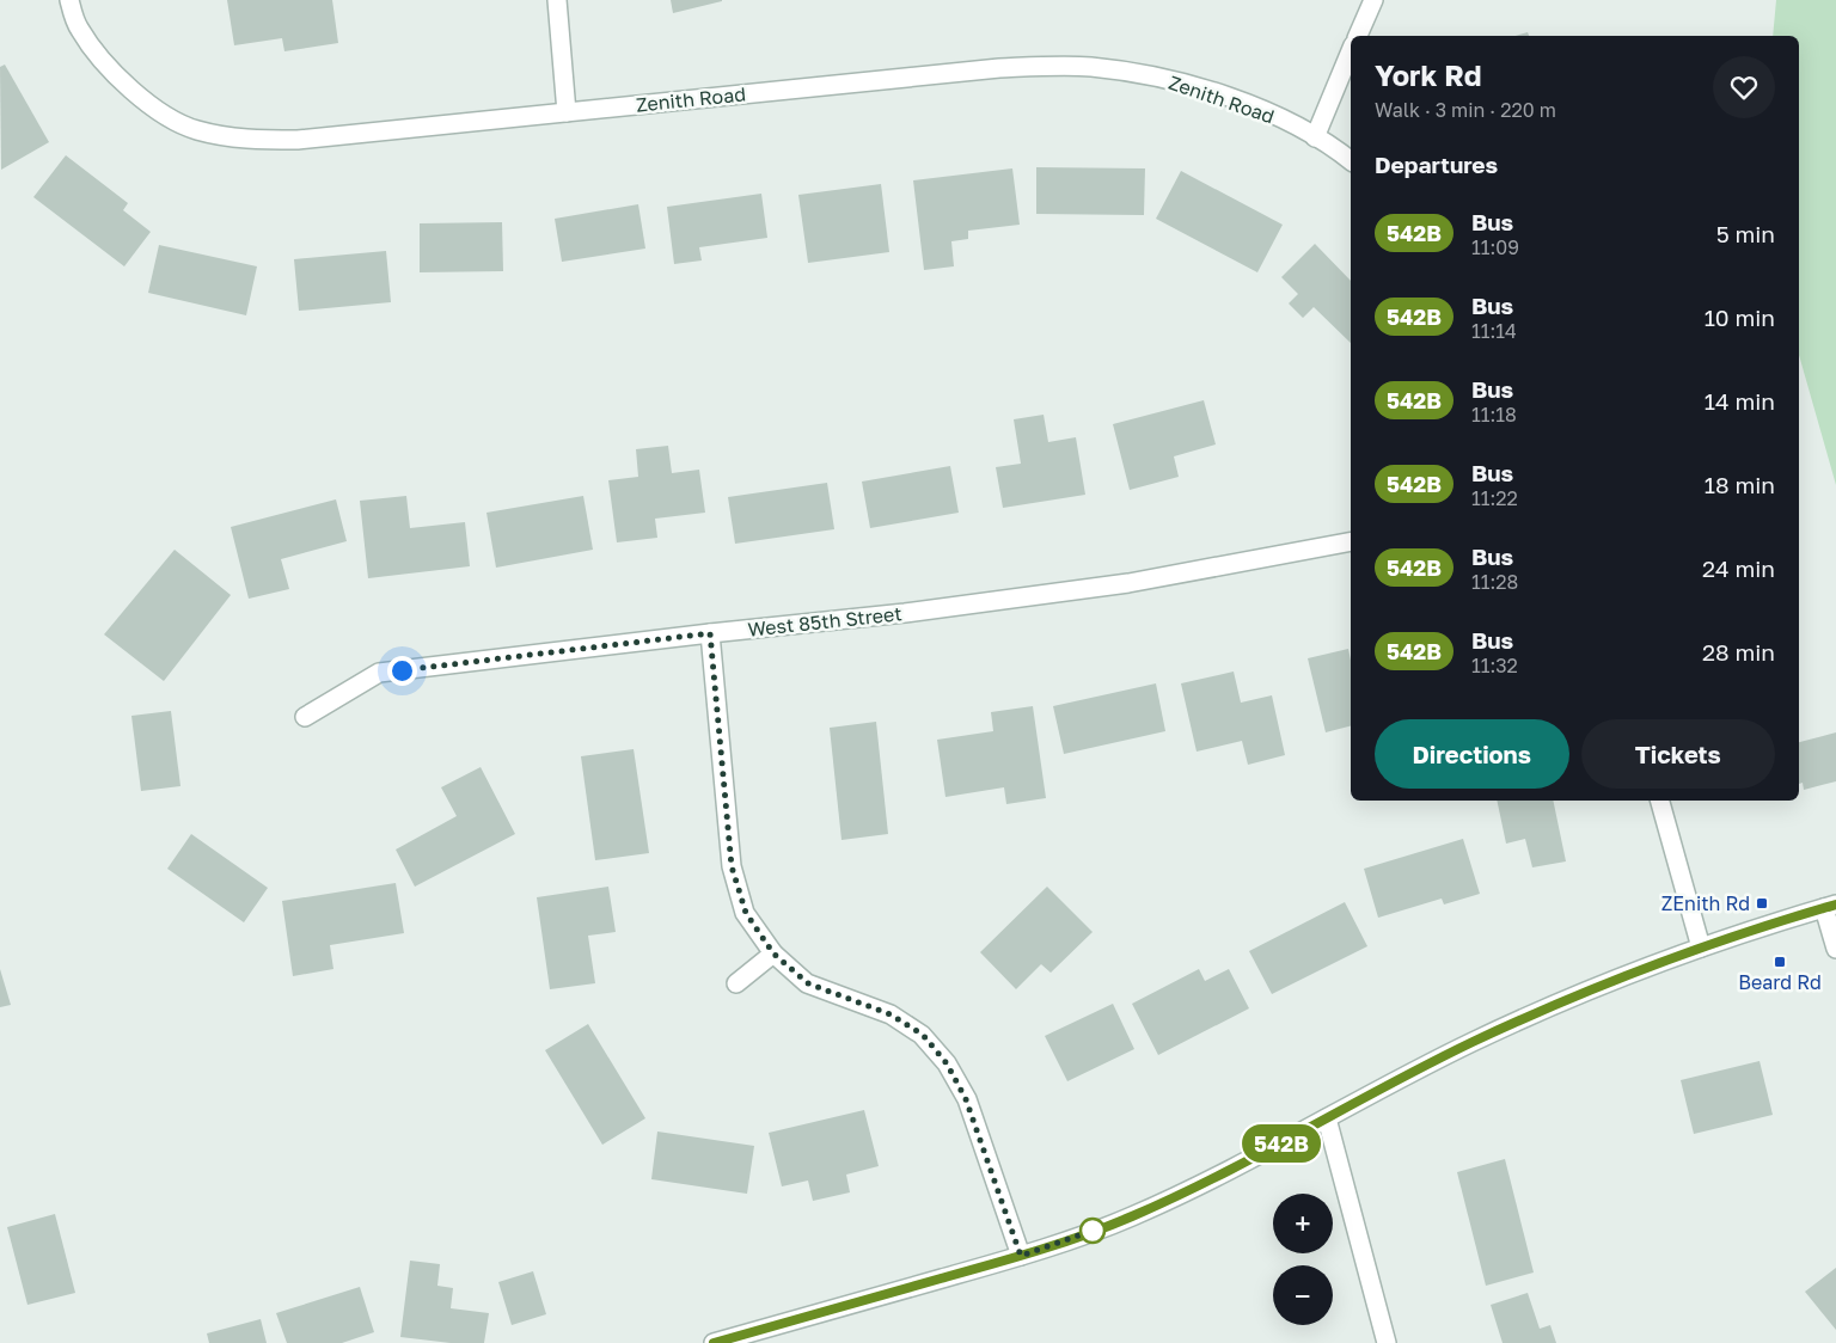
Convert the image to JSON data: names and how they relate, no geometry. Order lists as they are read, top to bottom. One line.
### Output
{"streets":{"street":["Zenith Road","West 85th Street"]},"places":{"transit":["ZEnith Rd","Beard Rd"]},"lines":["bus line 542B"],"page":{"on_map":"542B","heading":[["York Rd","Walk · 3 min · 220 m"],"Departures"],"list":[{"mark":"542B","name":"Bus","note":"11:09","value":"5 min"},{"mark":"542B","name":"Bus","note":"11:14","value":"10 min"},{"mark":"542B","name":"Bus","note":"11:18","value":"14 min"},{"mark":"542B","name":"Bus","note":"11:22","value":"18 min"},{"mark":"542B","name":"Bus","note":"11:28","value":"24 min"},{"mark":"542B","name":"Bus","note":"11:32","value":"28 min"}],"buttons":["Directions","Tickets"],"map_buttons":["+","−"]}}
